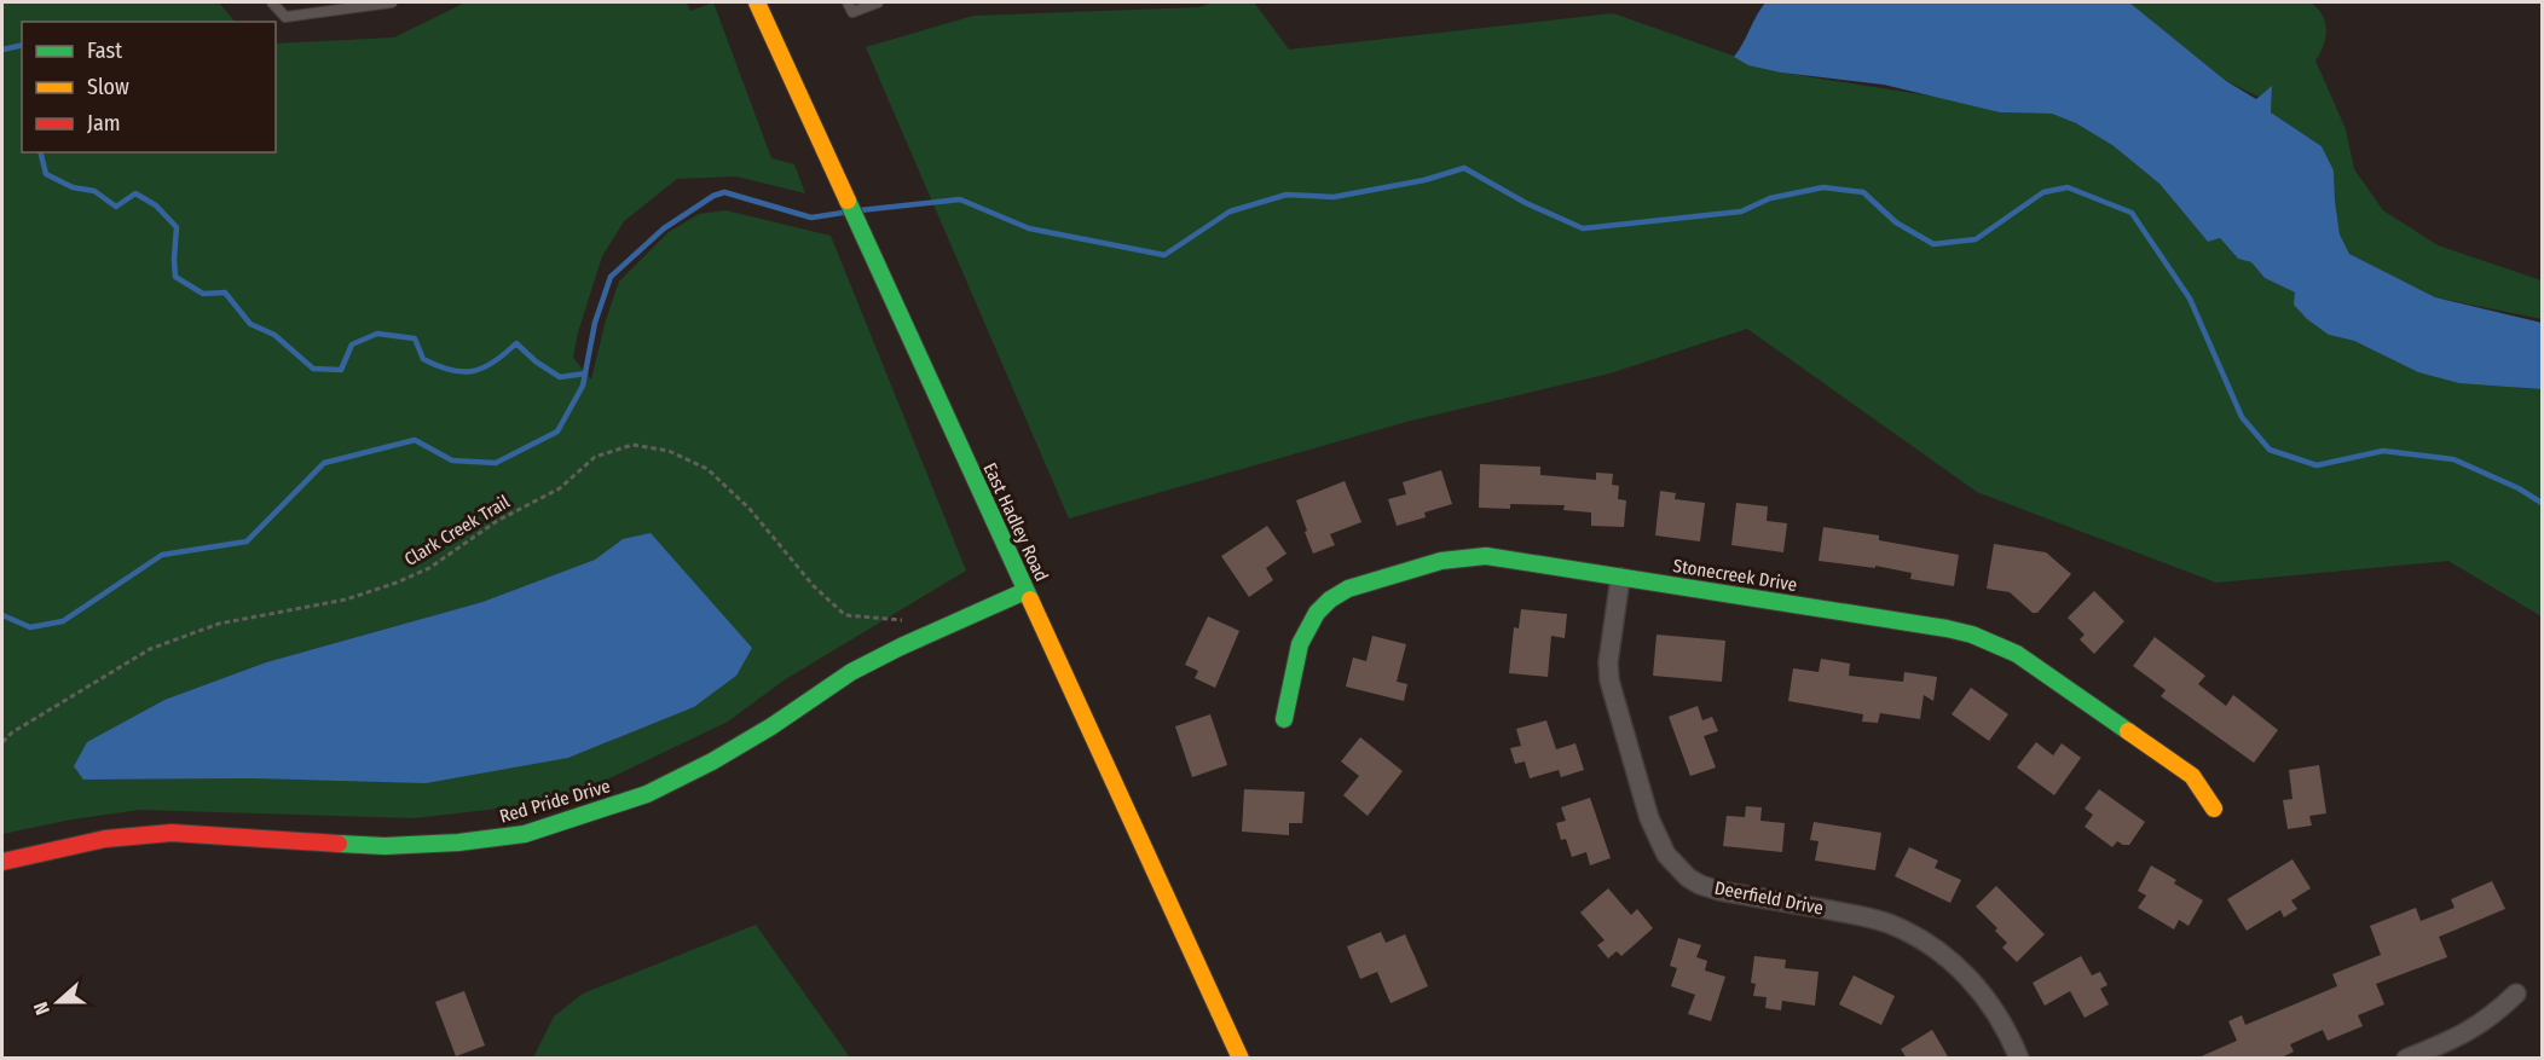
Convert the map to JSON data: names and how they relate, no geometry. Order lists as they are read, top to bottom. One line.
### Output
{"streets":{"street":["East Hadley Road","Stonecreek Drive","Red Pride Drive","Deerfield Drive"],"path":["Clark Creek Trail"]},"crossings":[["East Hadley Road","Red Pride Drive"],["Stonecreek Drive","Deerfield Drive"]],"legend":["Fast","Slow","Jam"],"north":"left"}
